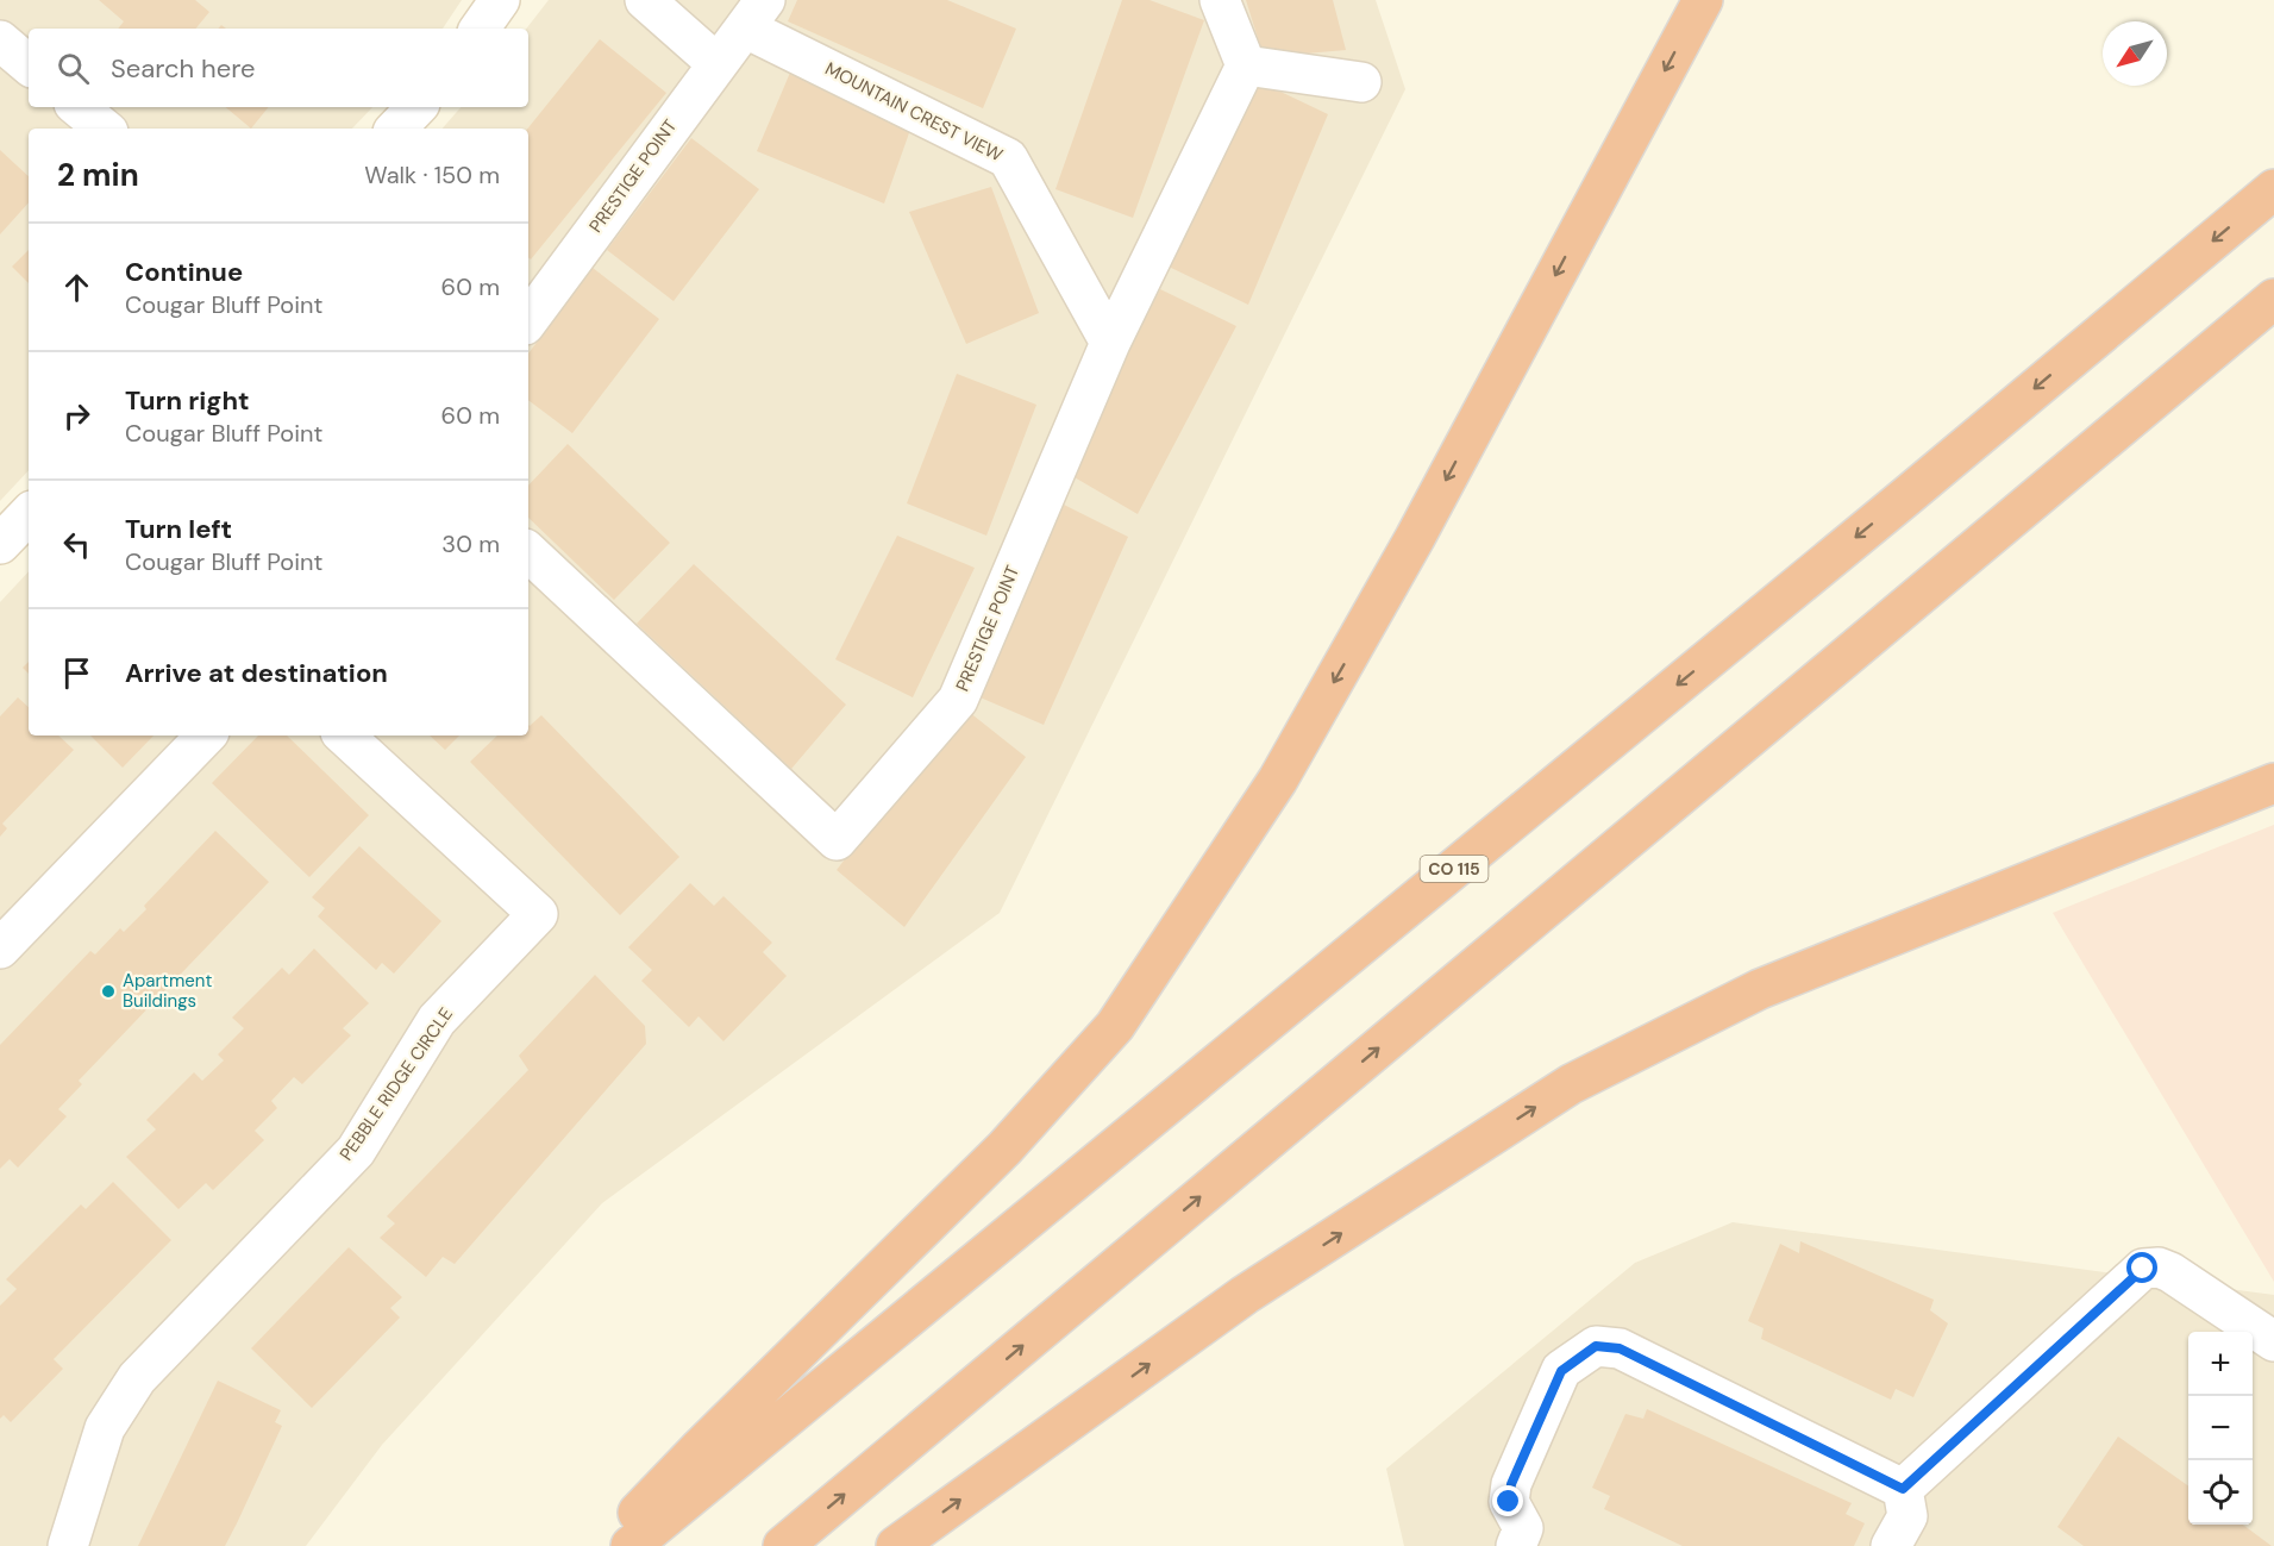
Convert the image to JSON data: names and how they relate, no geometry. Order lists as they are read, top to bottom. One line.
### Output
{"streets":{"highway":["CO 115"],"street":["MOUNTAIN CREST VIEW","PRESTIGE POINT","PEBBLE RIDGE CIRCLE"]},"crossings":[["MOUNTAIN CREST VIEW","PRESTIGE POINT"]],"places":["Apartment Buildings"],"north":"bottom left","page":{"search":"Search here","heading":["2 min","Walk · 150 m"],"list":[["Continue","Cougar Bluff Point","60 m"],["Turn right","Cougar Bluff Point","60 m"],["Turn left","Cougar Bluff Point","30 m"],"Arrive at destination"],"map_buttons":["+","−"]}}
